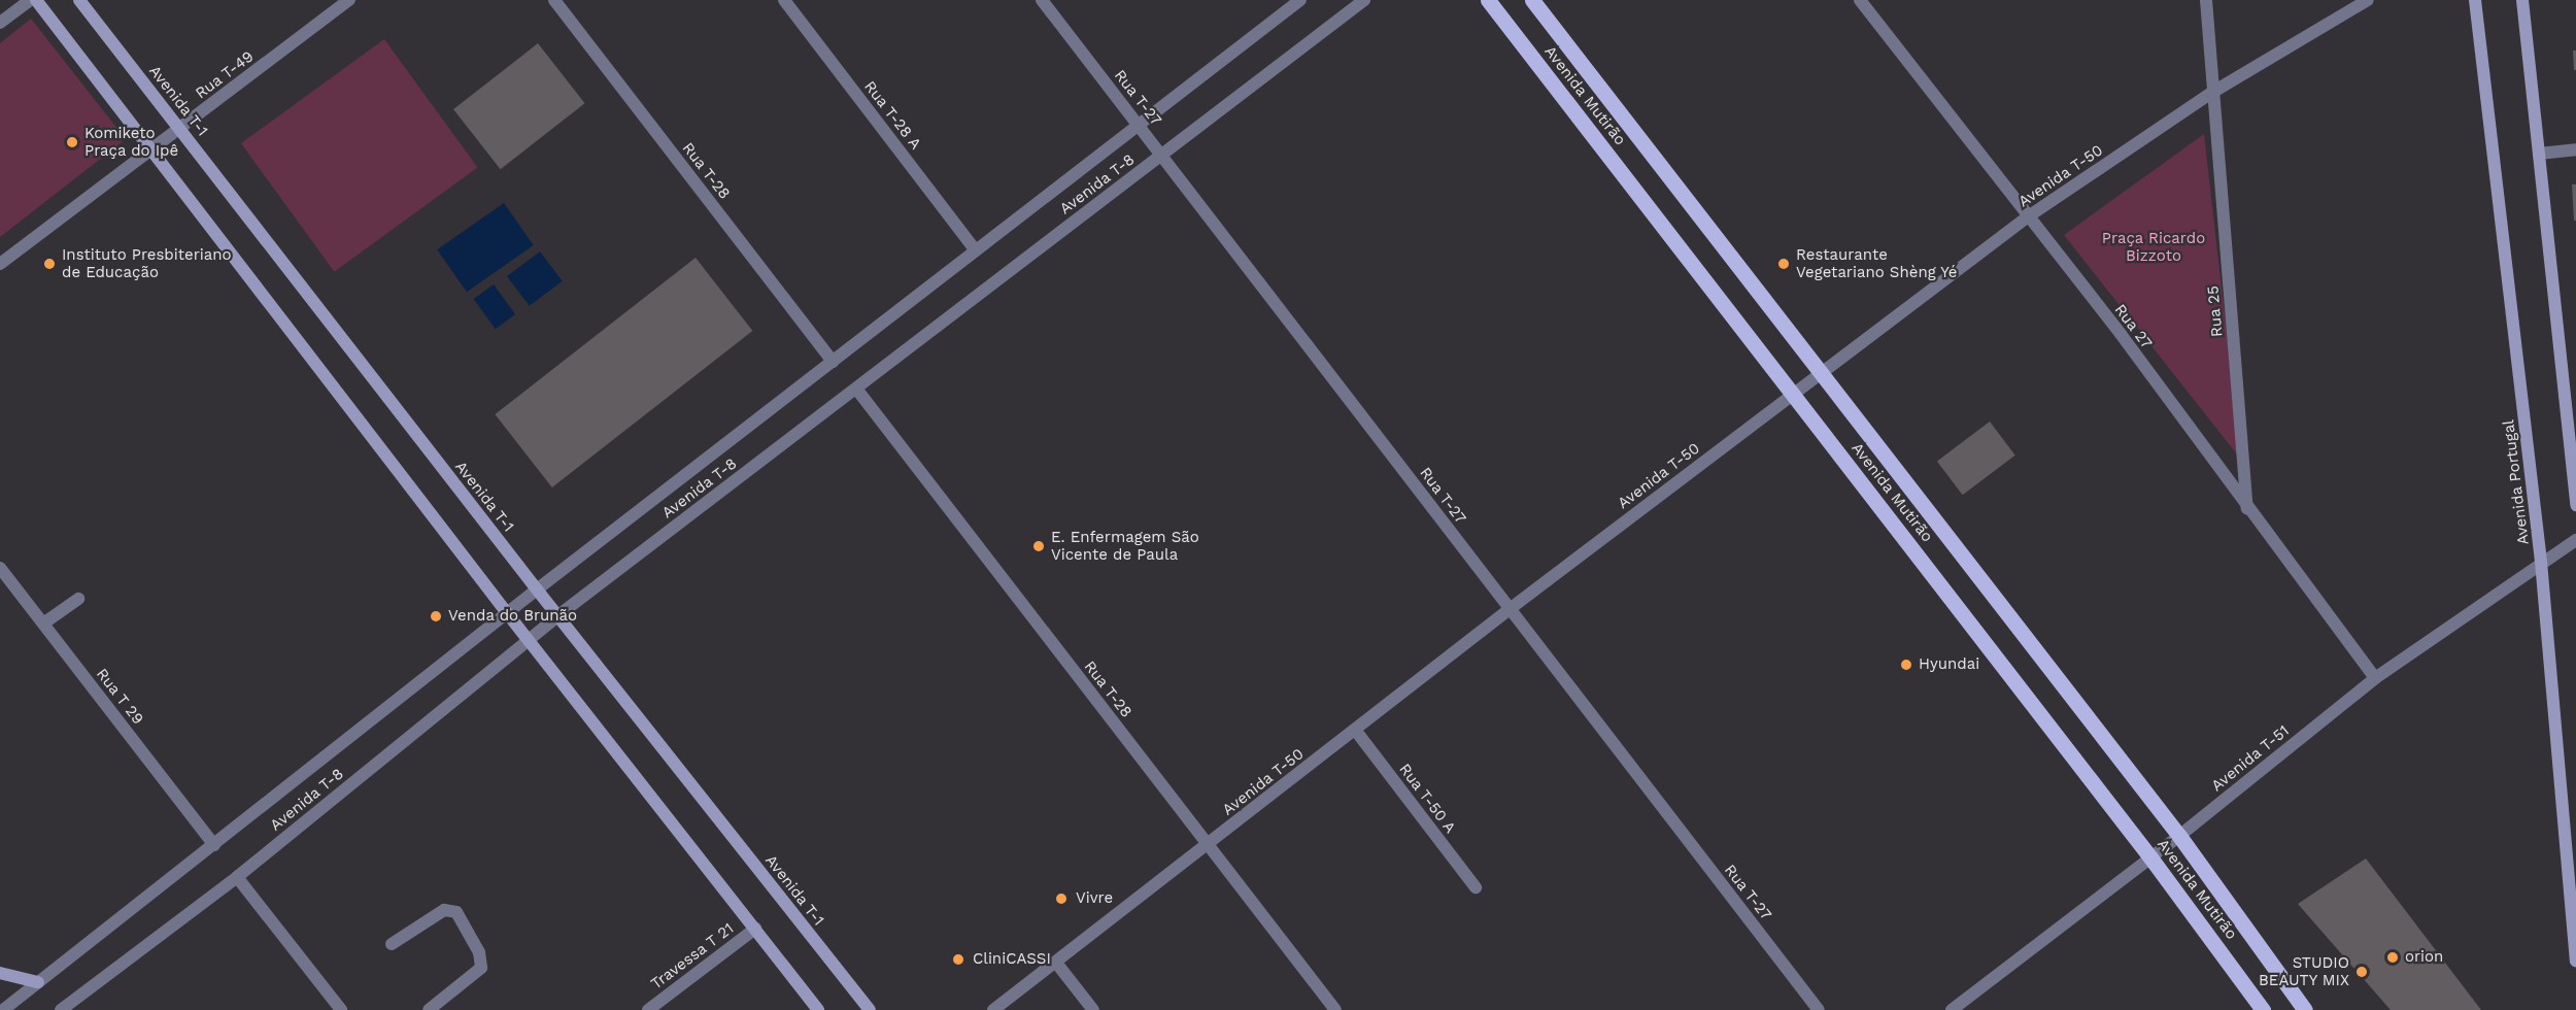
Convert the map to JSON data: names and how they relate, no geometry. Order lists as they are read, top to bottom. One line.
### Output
{"streets":{"main road":["Avenida Mutirão","Avenida T-1","Avenida Portugal"],"street":["Rua T-49","Rua T-27","Rua T-28 A","Rua T-28","Avenida T-50","Avenida T-8","Rua 25","Rua 27","Rua T 29","Avenida T-51","Rua T-50 A","Travessa T 21"]},"crossings":[["Rua T-49","Avenida T-1"],["Avenida Mutirão","Avenida T-50"],["Avenida Mutirão","Avenida T-51"],["Rua T-27","Avenida T-50"],["Rua T-27","Avenida T-8"],["Avenida T-1","Avenida T-8"],["Rua T-28 A","Avenida T-8"],["Rua T-28","Avenida T-50"],["Rua T-28","Avenida T-8"],["Avenida T-50","Rua 25"],["Avenida T-50","Rua 27"],["Avenida T-50","Rua T-50 A"],["Avenida T-8","Rua T 29"],["Rua 25","Rua 27"],["Rua 27","Avenida T-51"],["Avenida Portugal","Avenida T-51"]],"parks":["Praça Ricardo Bizzoto"],"places":["Komiketo Praça do Ipê","Instituto Presbiteriano de Educação","Restaurante Vegetariano Shèng Yé","E. Enfermagem São Vicente de Paula","Venda do Brunão","Hyundai","Vivre","orion","CliniCASSI","STUDIO BEAUTY MIX"]}
